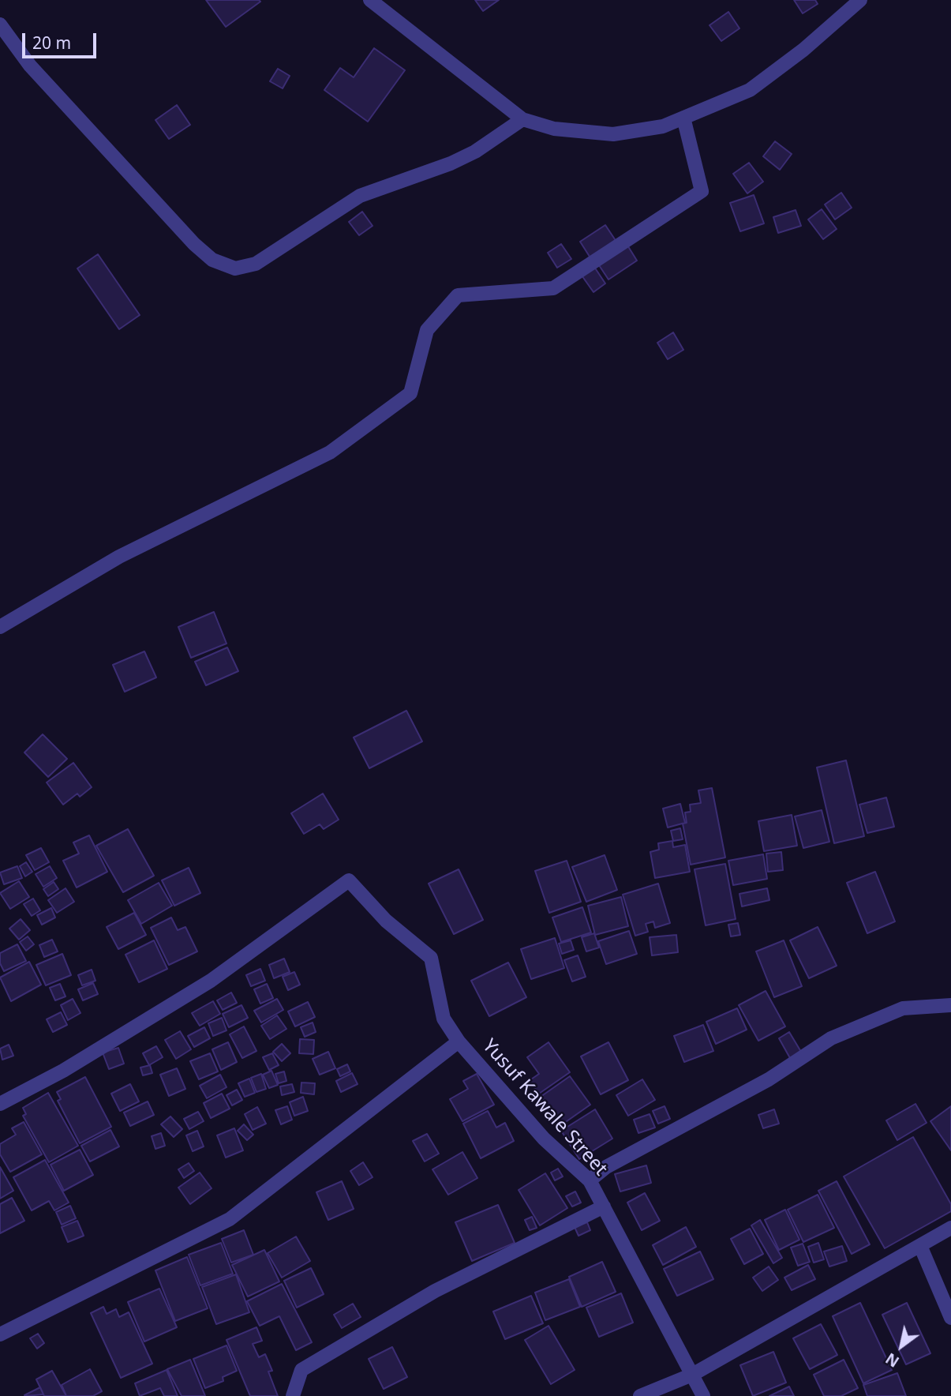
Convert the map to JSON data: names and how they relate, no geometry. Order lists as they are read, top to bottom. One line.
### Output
{"streets":{"street":["Yusuf Kawale Street"]},"scale_bar":"20 m","north":"bottom left"}
